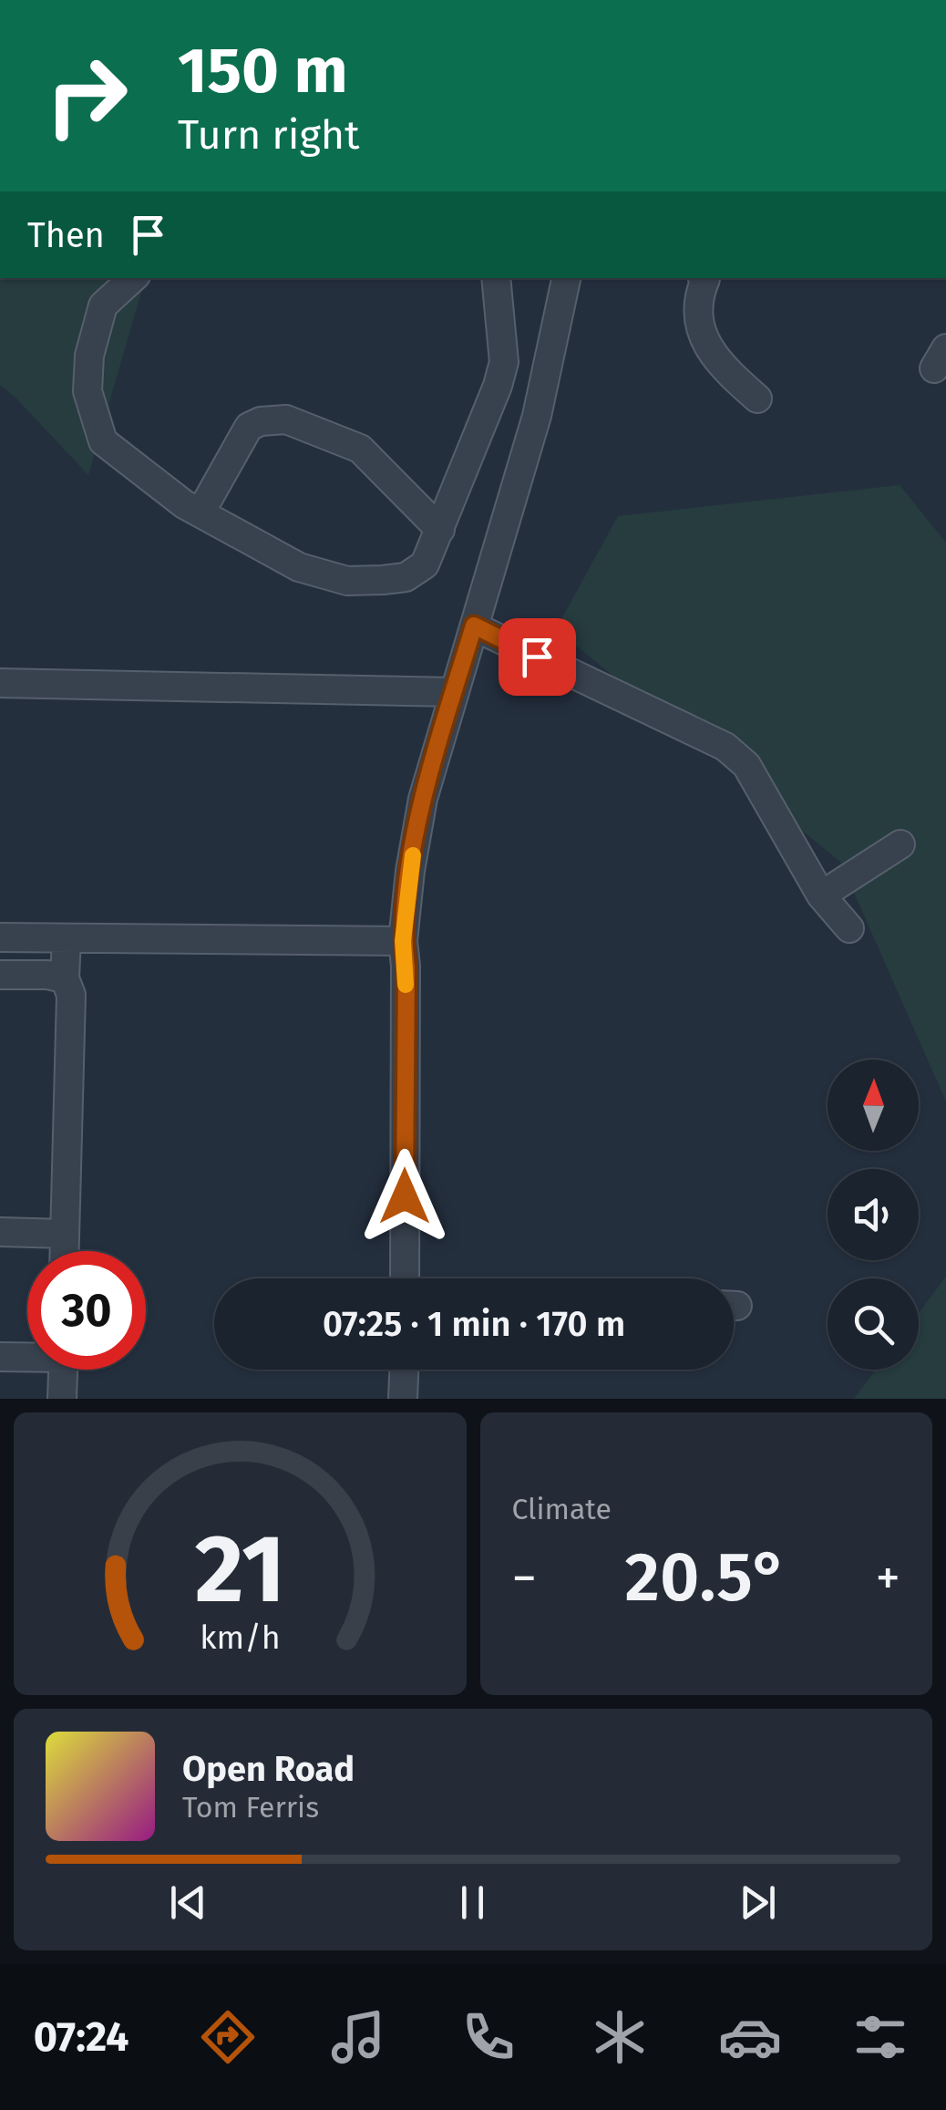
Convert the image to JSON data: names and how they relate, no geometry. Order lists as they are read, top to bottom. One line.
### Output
{"north":"top","page":{"turn":["150 m","Turn right"],"then":"Then","limit":"30","trip":"07:25 · 1 min · 170 m","tile":"Climate","heat":["−","20.5°","+"],"song":["Open Road","Tom Ferris"],"tabs":"07:24","gauge":["21","km/h"]}}
